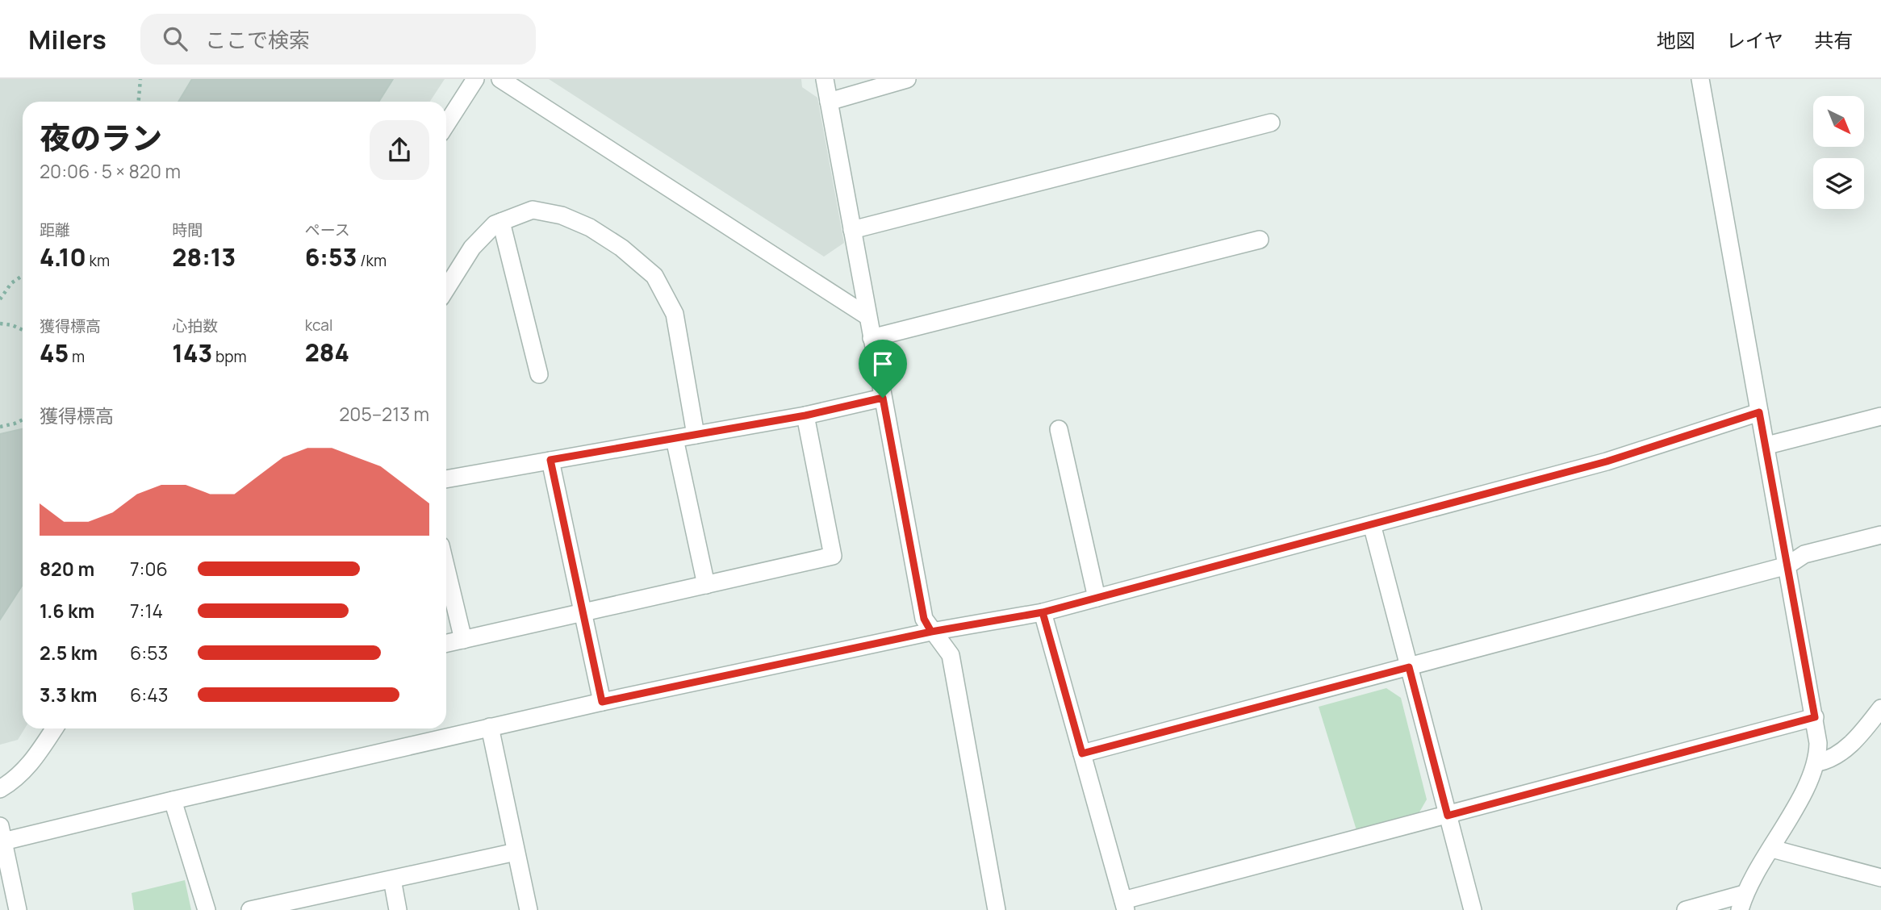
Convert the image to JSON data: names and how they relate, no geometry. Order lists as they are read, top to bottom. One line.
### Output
{"north":"bottom right","page":{"header":"Milers","search":"ここで検索","nav":["地図","レイヤ","共有"],"heading":["夜のラン","20:06 · 5 × 820 m"],"stats":[["距離","4.10 km"],["時間","28:13"],["ペース","6:53 /km"],["獲得標高","45 m"],["心拍数","143 bpm"],["kcal","284"]],"chart":["獲得標高","205–213 m"],"list":[{"name":"820 m","note":"7:06"},{"name":"1.6 km","note":"7:14"},{"name":"2.5 km","note":"6:53"},{"name":"3.3 km","note":"6:43"}]}}
